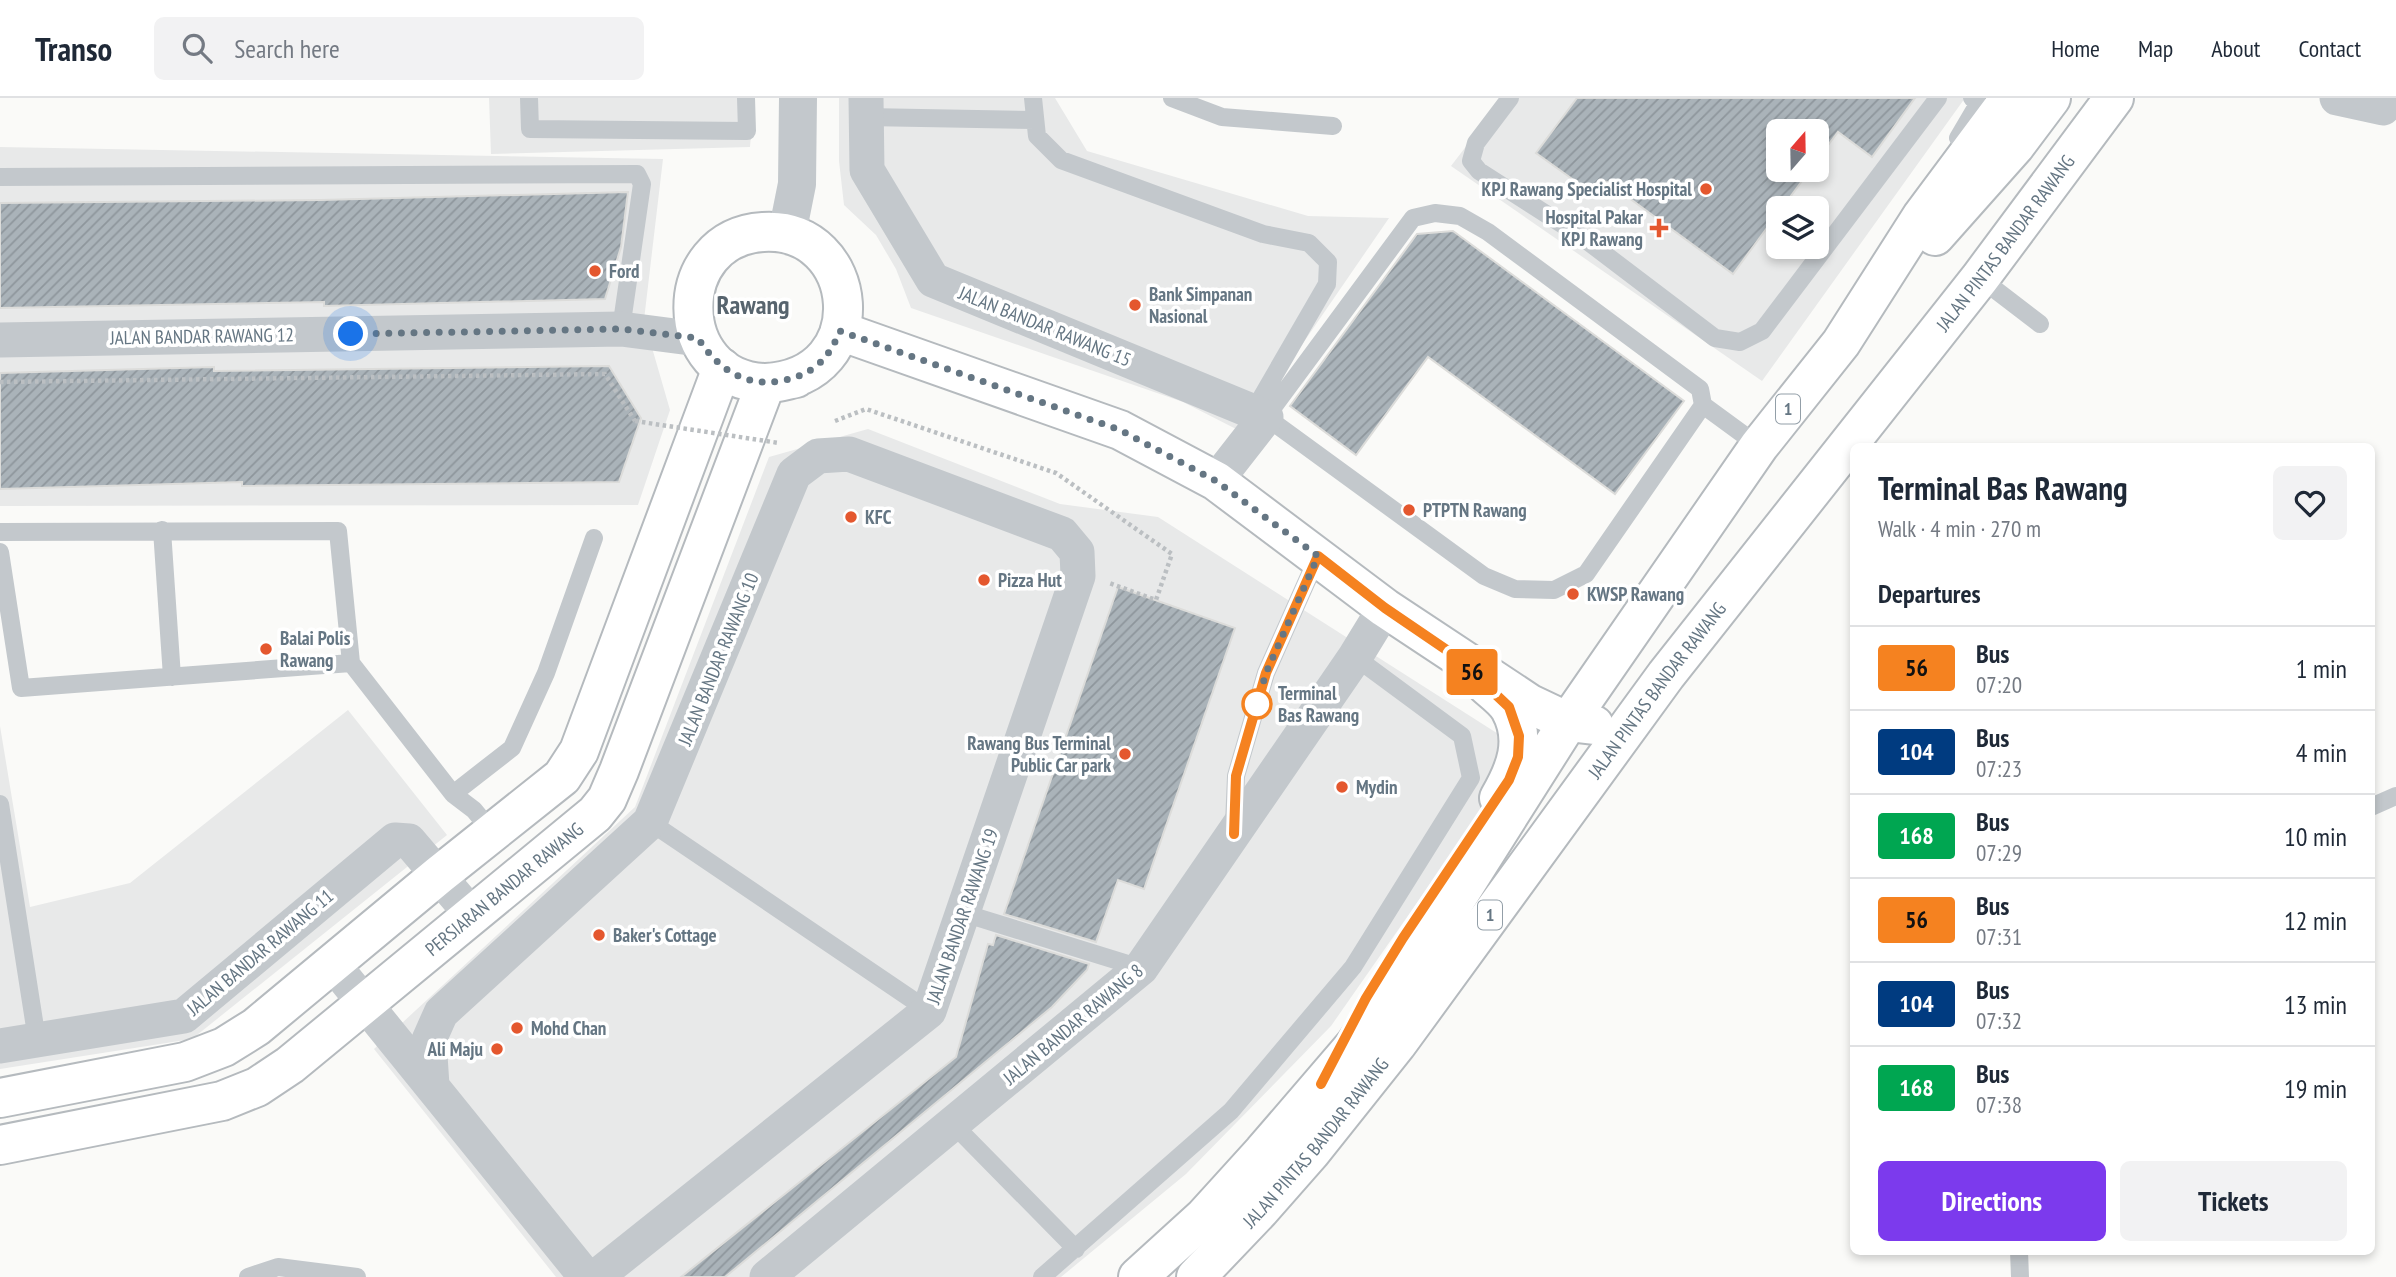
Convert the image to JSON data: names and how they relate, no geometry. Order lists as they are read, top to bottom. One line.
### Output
{"streets":{"main road":["JALAN PINTAS BANDAR RAWANG","1","PERSIARAN BANDAR RAWANG"],"street":["JALAN BANDAR RAWANG 15","JALAN BANDAR RAWANG 12","JALAN BANDAR RAWANG 10","JALAN BANDAR RAWANG 19","JALAN BANDAR RAWANG 11","JALAN BANDAR RAWANG 8"]},"crossings":[["JALAN BANDAR RAWANG 12","PERSIARAN BANDAR RAWANG"],["JALAN BANDAR RAWANG 10","JALAN BANDAR RAWANG 19"],["PERSIARAN BANDAR RAWANG","JALAN BANDAR RAWANG 11"]],"districts":["Rawang"],"places":{"other":["KPJ Rawang Specialist Hospital","Ford","Bank Simpanan Nasional","PTPTN Rawang","KFC","Pizza Hut","KWSP Rawang","Balai Polis Rawang","Terminal Bas Rawang","Rawang Bus Terminal Public Car park","Mydin","Baker's Cottage","Mohd Chan","Ali Maju"],"health":["Hospital Pakar KPJ Rawang"]},"lines":["bus line 56"],"north":"top","page":{"header":"Transo","search":"Search here","nav":["Home","Map","About","Contact"],"on_map":"56","heading":[["Terminal Bas Rawang","Walk · 4 min · 270 m"],"Departures"],"list":[{"mark":"56","name":"Bus","note":"07:20","value":"1 min"},{"mark":"104","name":"Bus","note":"07:23","value":"4 min"},{"mark":"168","name":"Bus","note":"07:29","value":"10 min"},{"mark":"56","name":"Bus","note":"07:31","value":"12 min"},{"mark":"104","name":"Bus","note":"07:32","value":"13 min"},{"mark":"168","name":"Bus","note":"07:38","value":"19 min"}],"buttons":["Directions","Tickets"]}}
